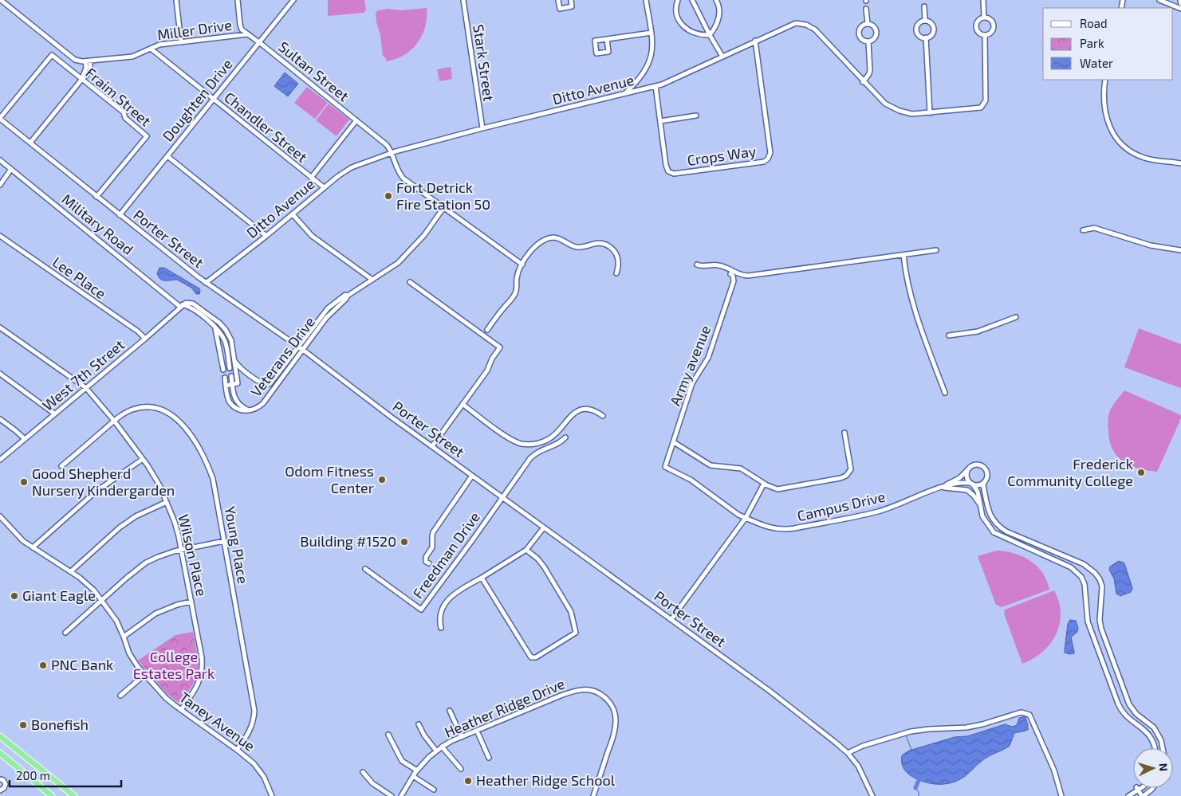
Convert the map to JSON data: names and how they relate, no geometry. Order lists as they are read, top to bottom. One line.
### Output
{"streets":{"street":["Miller Drive","Stark Street","Sultan Street","Ditto Avenue","Fraim Street","Doughten Drive","Chandler Street","Crops Way","Military Road","Porter Street","Lee Place","Veterans Drive","Army avenue","West 7th Street","Campus Drive","Young Place","Wilson Place","Freedman Drive","Heather Ridge Drive","Taney Avenue"]},"crossings":[["Miller Drive","Sultan Street"],["Miller Drive","Chandler Street"],["Stark Street","Ditto Avenue"],["Sultan Street","Ditto Avenue"],["Sultan Street","Doughten Drive"],["Ditto Avenue","Chandler Street"],["Ditto Avenue","Crops Way"],["Ditto Avenue","Porter Street"],["Fraim Street","Porter Street"],["Doughten Drive","Chandler Street"],["Doughten Drive","Porter Street"],["Military Road","West 7th Street"],["Porter Street","Veterans Drive"],["Porter Street","Freedman Drive"],["Lee Place","West 7th Street"],["Army avenue","Campus Drive"],["West 7th Street","Wilson Place"],["Young Place","Wilson Place"],["Young Place","Taney Avenue"],["Wilson Place","Taney Avenue"]],"parks":["College Estates Park"],"places":["Fort Detrick Fire Station 50","Frederick Community College","Odom Fitness Center","Good Shepherd Nursery Kindergarden","Building #1520","Giant Eagle","PNC Bank","Bonefish","Heather Ridge School"],"legend":["Road","Park","Water"],"scale_bar":"200 m","north":"right"}
